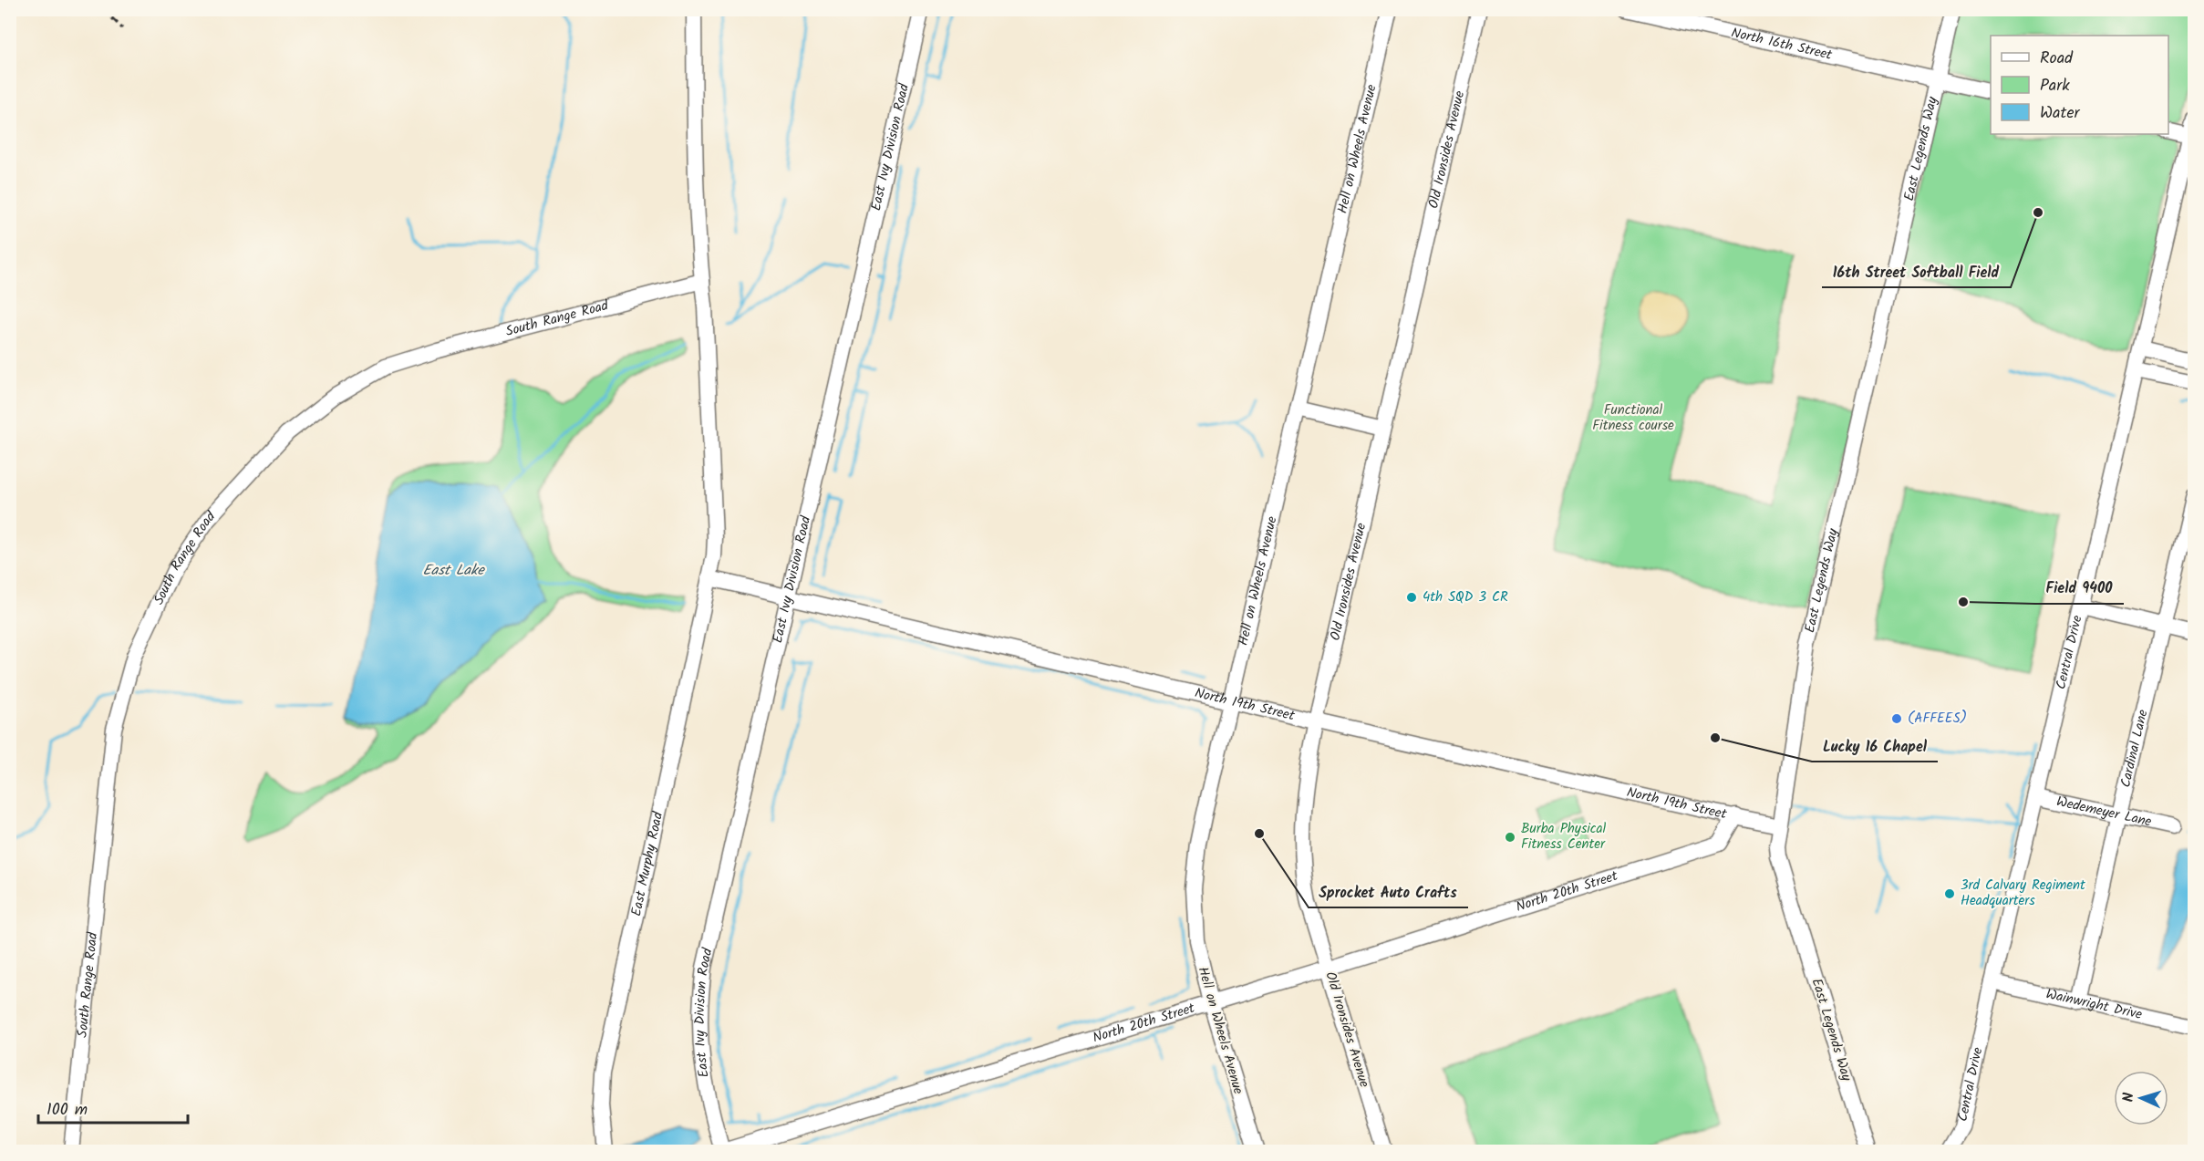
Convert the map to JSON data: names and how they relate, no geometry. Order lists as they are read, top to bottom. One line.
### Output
{"streets":{"street":["North 16th Street","East Ivy Division Road","Hell on Wheels Avenue","Old Ironsides Avenue","East Legends Way","South Range Road","Central Drive","North 19th Street","Cardinal Lane","Wedemeyer Lane","East Murphy Road","North 20th Street","Wainwright Drive"]},"crossings":[["North 16th Street","East Legends Way"],["East Ivy Division Road","North 19th Street"],["East Ivy Division Road","North 20th Street"],["Hell on Wheels Avenue","North 19th Street"],["Hell on Wheels Avenue","North 20th Street"],["Old Ironsides Avenue","North 19th Street"],["Old Ironsides Avenue","North 20th Street"],["East Legends Way","North 19th Street"],["South Range Road","East Murphy Road"],["Central Drive","Wedemeyer Lane"],["Central Drive","Wainwright Drive"],["North 19th Street","East Murphy Road"],["North 19th Street","North 20th Street"],["Cardinal Lane","Wedemeyer Lane"],["Cardinal Lane","Wainwright Drive"]],"water":["East Lake"],"parks":["Functional Fitness course"],"places":["16th Street Softball Field","4th SQD 3 CR","Field 9400","(AFFEES)","Lucky 16 Chapel","Sprocket Auto Crafts","Burba Physical Fitness Center","3rd Calvary Regiment Headquarters"],"legend":["Road","Park","Water"],"scale_bar":"100 m","north":"left"}
